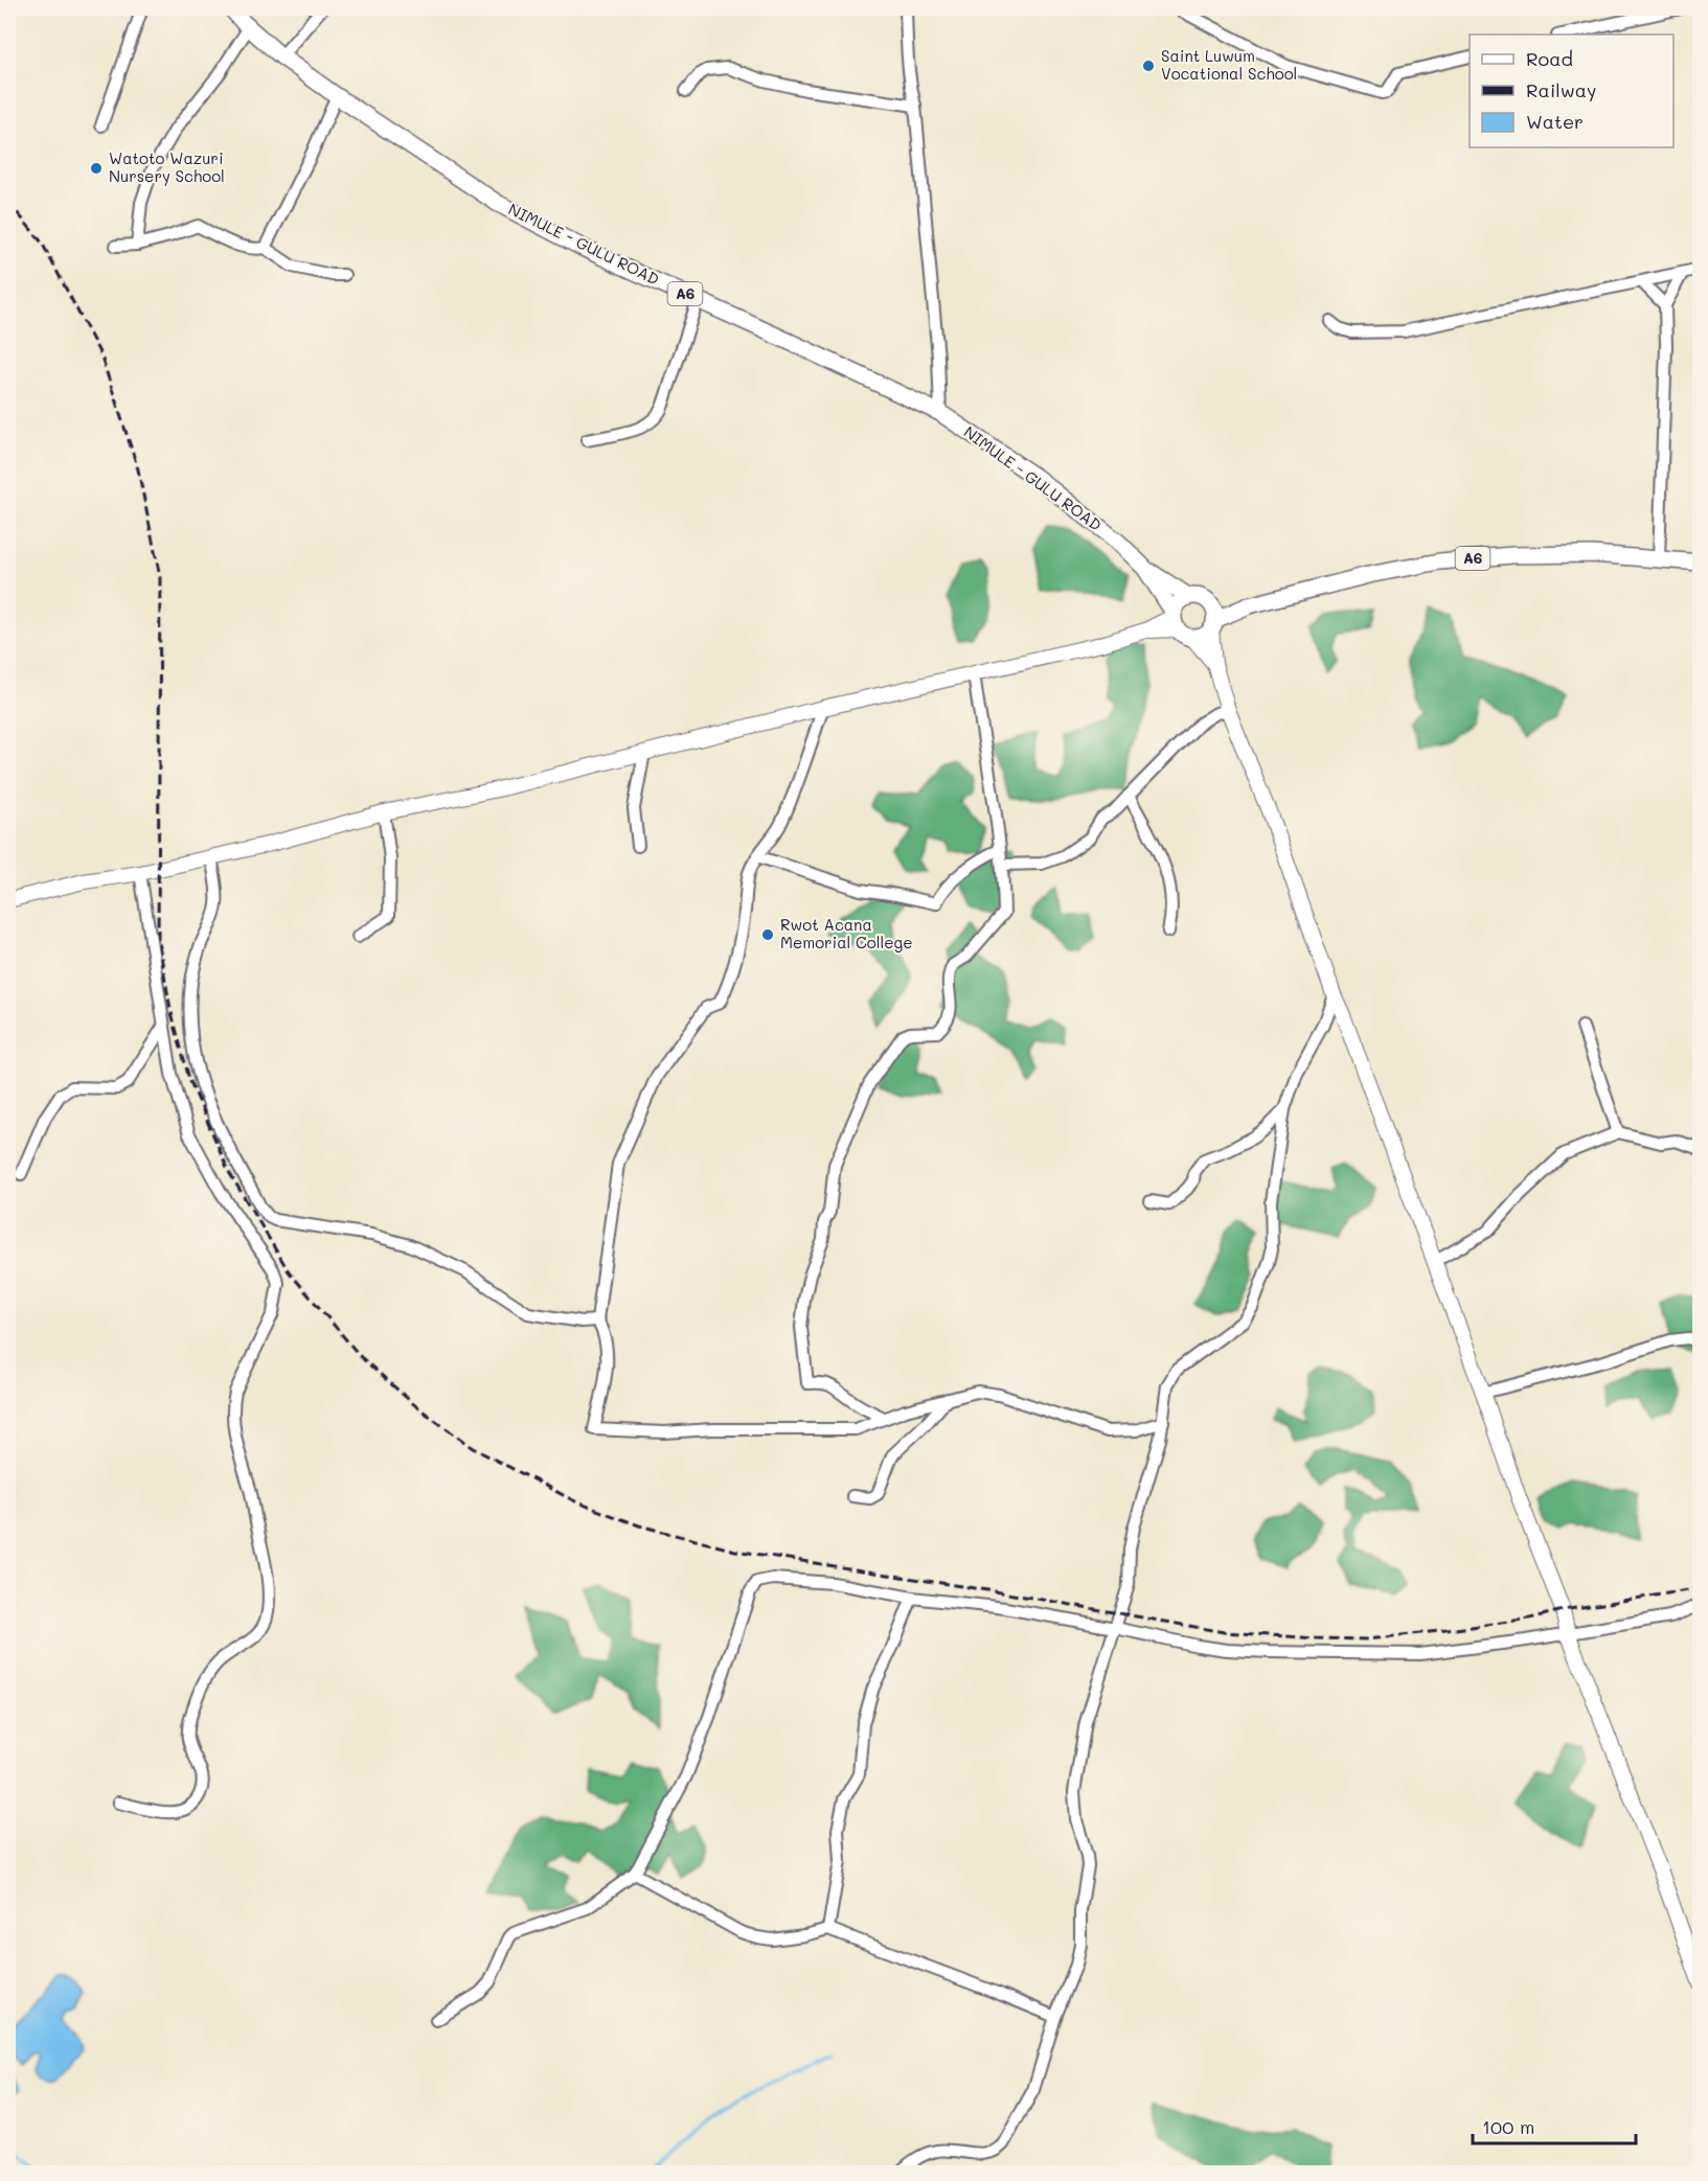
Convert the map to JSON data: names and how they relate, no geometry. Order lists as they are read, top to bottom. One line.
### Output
{"streets":{"main road":["NIMULE - GULU ROAD","A6"]},"crossings":[["NIMULE - GULU ROAD","A6"]],"places":["Saint Luwum Vocational School","Watoto Wazuri Nursery School","Rwot Acana Memorial College"],"legend":["Road","Railway","Water"],"scale_bar":"100 m"}
